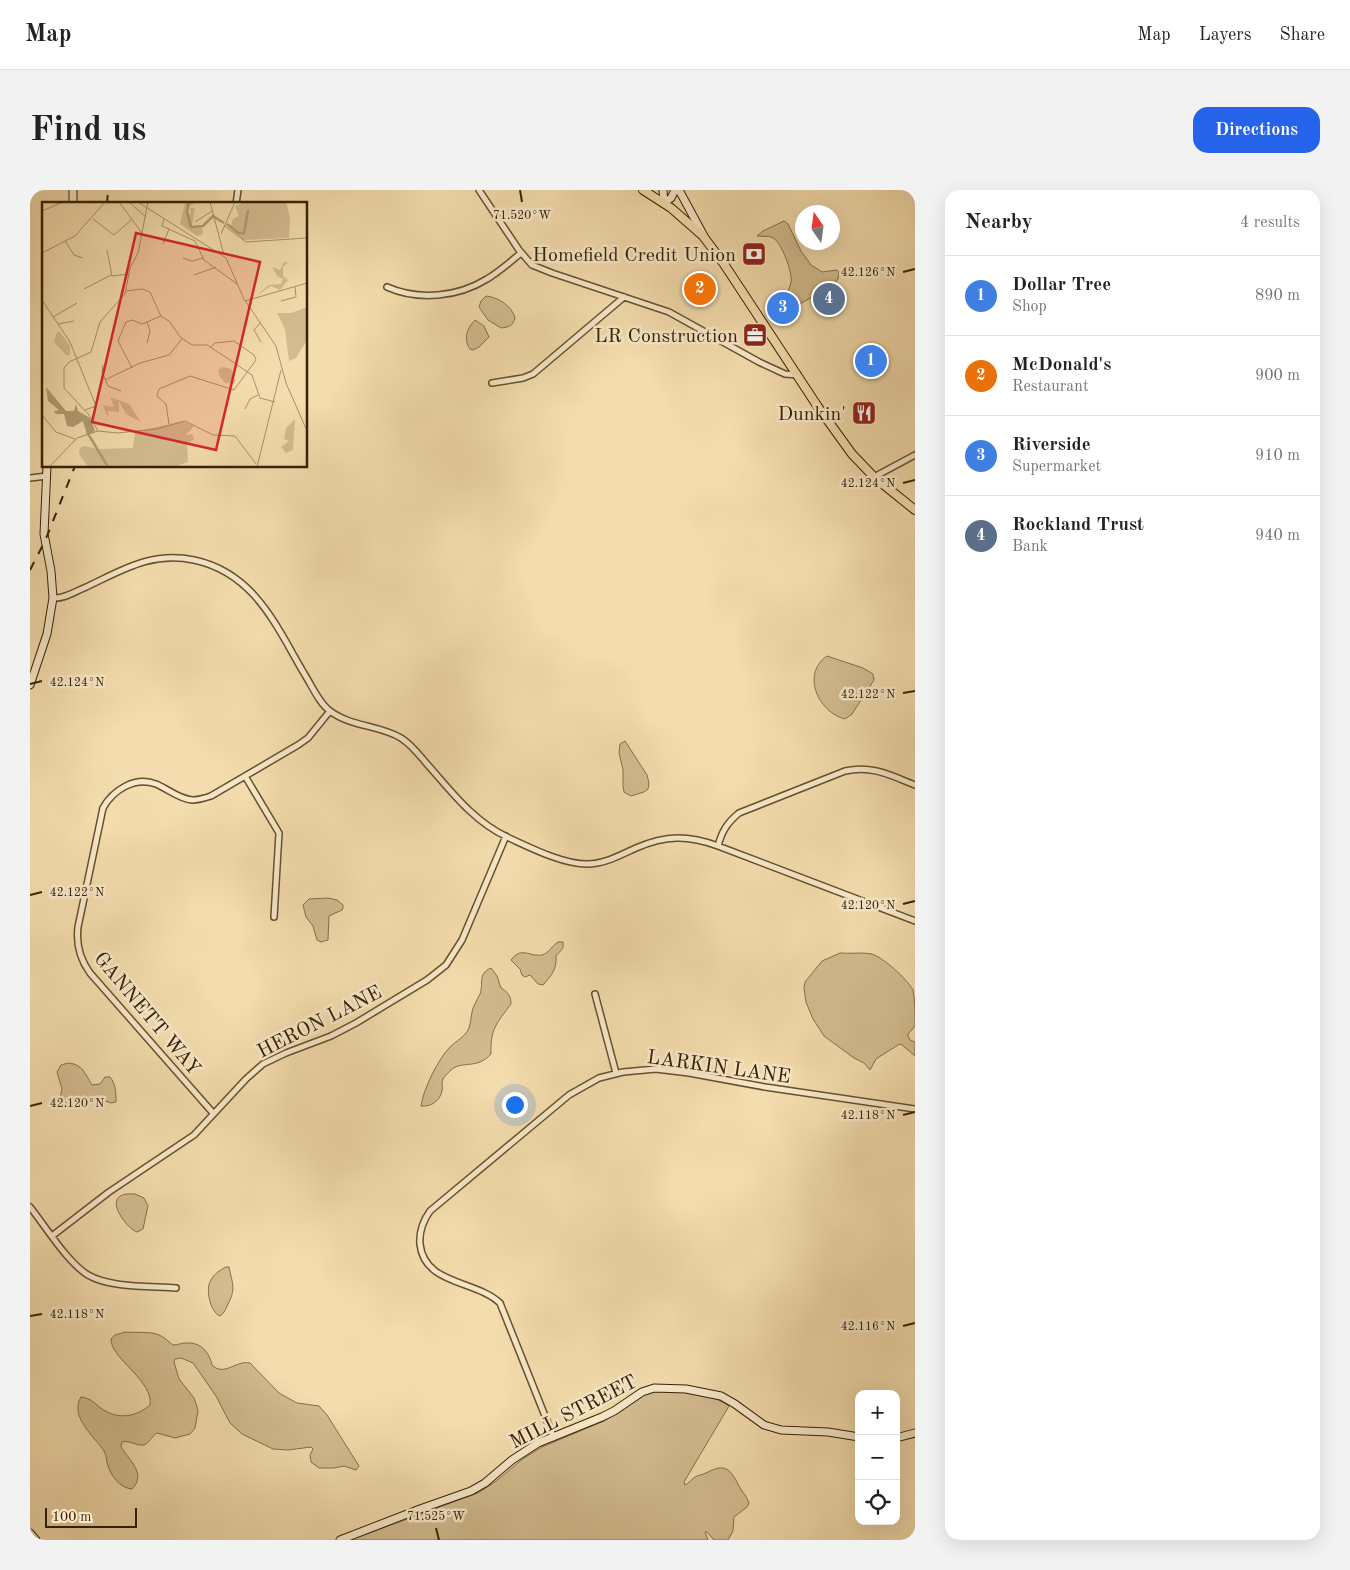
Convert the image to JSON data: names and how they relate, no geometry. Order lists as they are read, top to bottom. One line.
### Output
{"streets":{"street":["GANNETT WAY","HERON LANE","LARKIN LANE","MILL STREET"]},"crossings":[["GANNETT WAY","HERON LANE"],["LARKIN LANE","MILL STREET"]],"places":{"bank":["Homefield Credit Union"],"office":["LR Construction"],"restaurant":["Dunkin'"]},"scale_bar":"100 m","north":"top","page":{"header":"Map","nav":["Map","Layers","Share"],"buttons":"Directions","title":"Find us","heading":["Nearby","4 results"],"list":[{"mark":"1","name":"Dollar Tree","note":"Shop","value":"890 m"},{"mark":"2","name":"McDonald's","note":"Restaurant","value":"900 m"},{"mark":"3","name":"Riverside","note":"Supermarket","value":"910 m"},{"mark":"4","name":"Rockland Trust","note":"Bank","value":"940 m"}],"pins":["2","4","3","1"],"map_buttons":["+","−"],"scale":"100 m"},"coordinates":["71.520°W","42.126°N","42.124°N","42.122°N","42.120°N","42.118°N","42.116°N","71.525°W"]}
